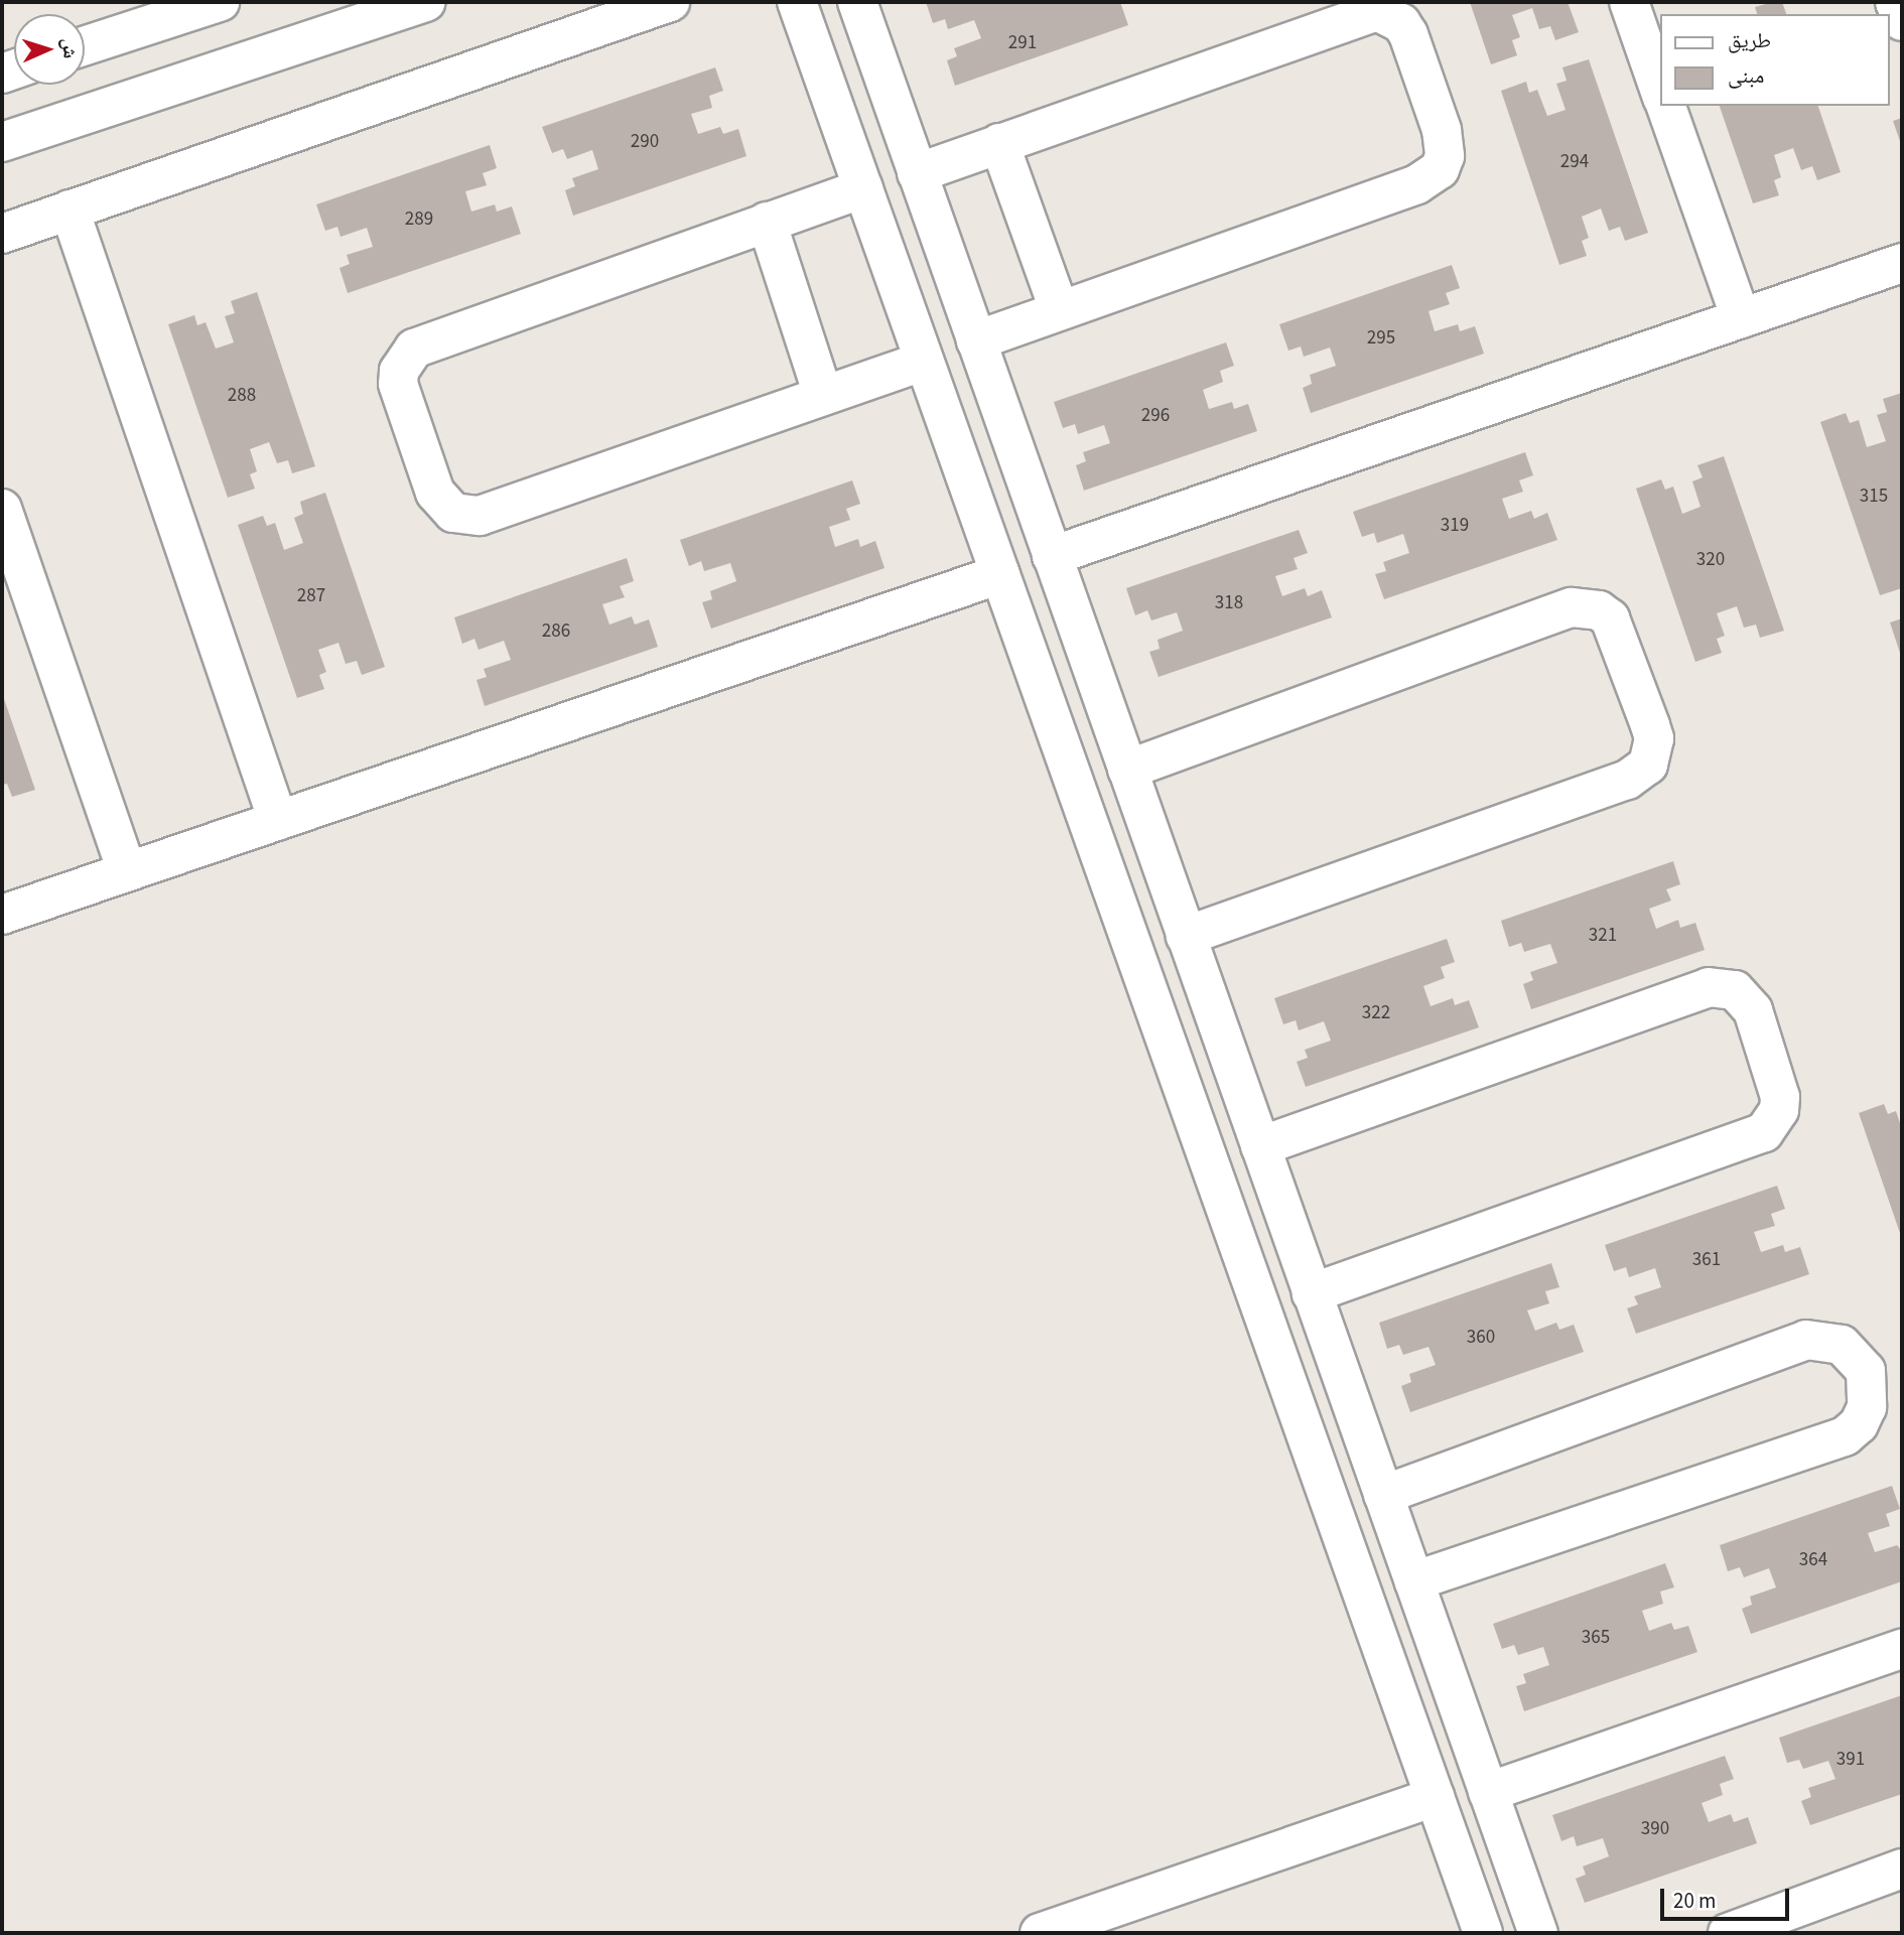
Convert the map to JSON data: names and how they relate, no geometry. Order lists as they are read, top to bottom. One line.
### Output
{"house_numbers":["291","290","294","289","295","288","296","315","319","320","287","318","286","321","322","361","360","364","365","391","390"],"legend":["طريق","مبنى"],"scale_bar":"20 m","north":"right"}
